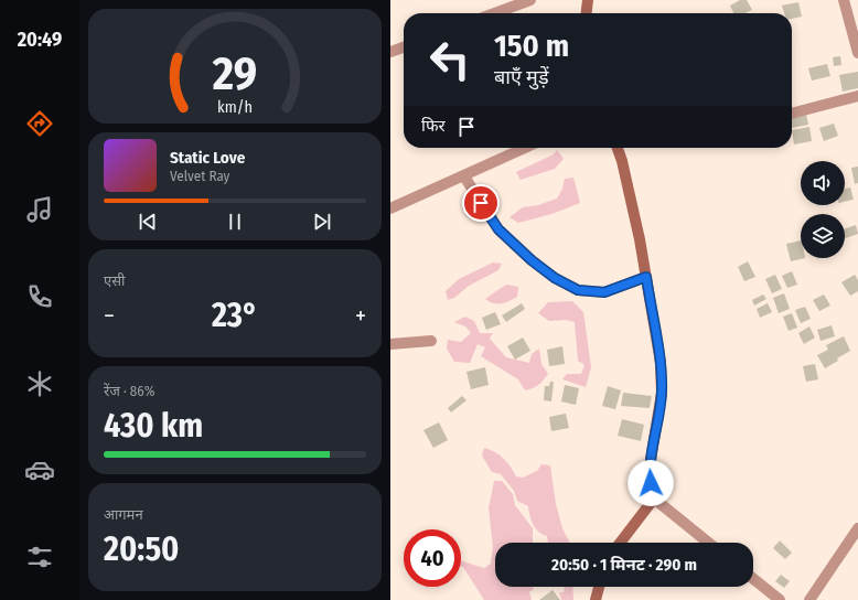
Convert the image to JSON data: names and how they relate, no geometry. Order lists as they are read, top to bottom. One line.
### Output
{"page":{"tabs":"20:49","turn":["150 m","बाएँ मुड़ें"],"then":"फिर","song":["Static Love","Velvet Ray"],"tile":["एसी",["रेंज · 86%","430 km"],["आगमन","20:50"]],"heat":["−","23°","+"],"limit":"40","trip":"20:50 · 1 मिनट · 290 m","gauge":["29","km/h"]}}
